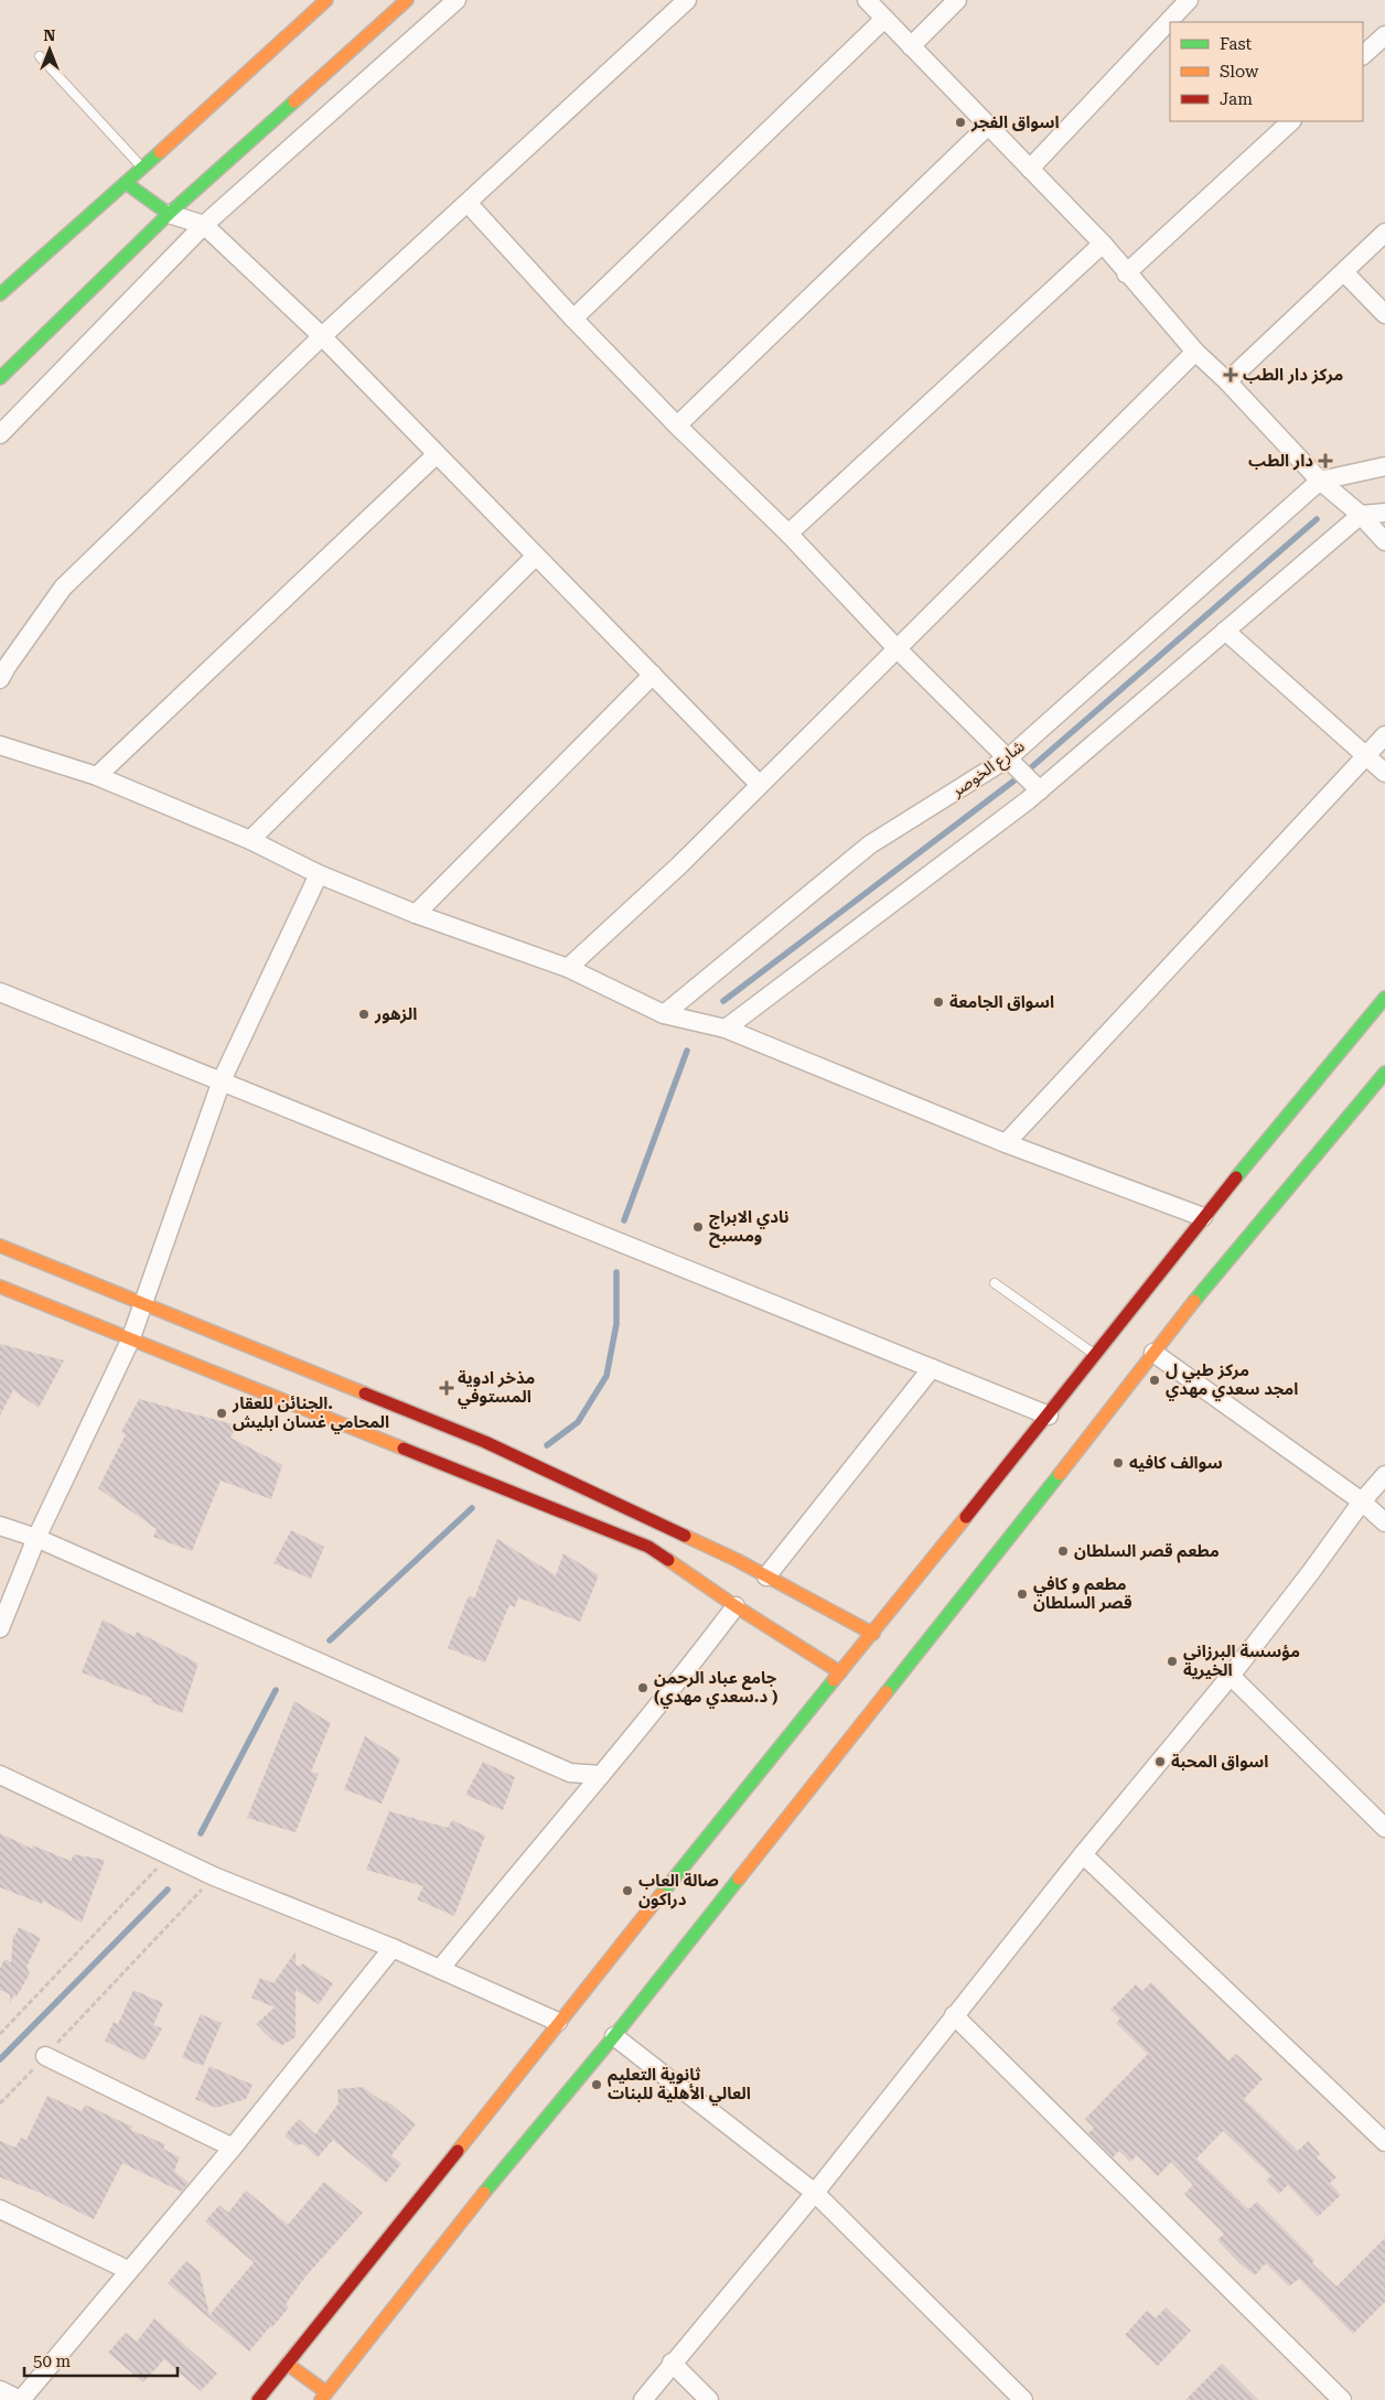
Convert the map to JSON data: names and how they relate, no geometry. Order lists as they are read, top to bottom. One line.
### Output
{"streets":{"street":["شارع الخوصر"]},"places":{"other":["اسواق الفجر","اسواق الجامعة","الزهور","نادي الابراج ومسبح","مركز طبي ل امجد سعدي مهدي","الجنائن للعقار. المحامي غسان ابليش","سوالف كافيه","مطعم قصر السلطان","مطعم و كافي قصر السلطان","مؤسسة البرزاني الخيرية","جامع عباد الرحمن (د.سعدي مهدي )","اسواق المحبة","صالة العاب دراكون","ثانوية التعليم العالي الأهلية للبنات"],"health":["مركز دار الطب","دار الطب","مذخر ادویة المستوفي"]},"legend":["Fast","Slow","Jam"],"scale_bar":"50 m","north":"top"}
